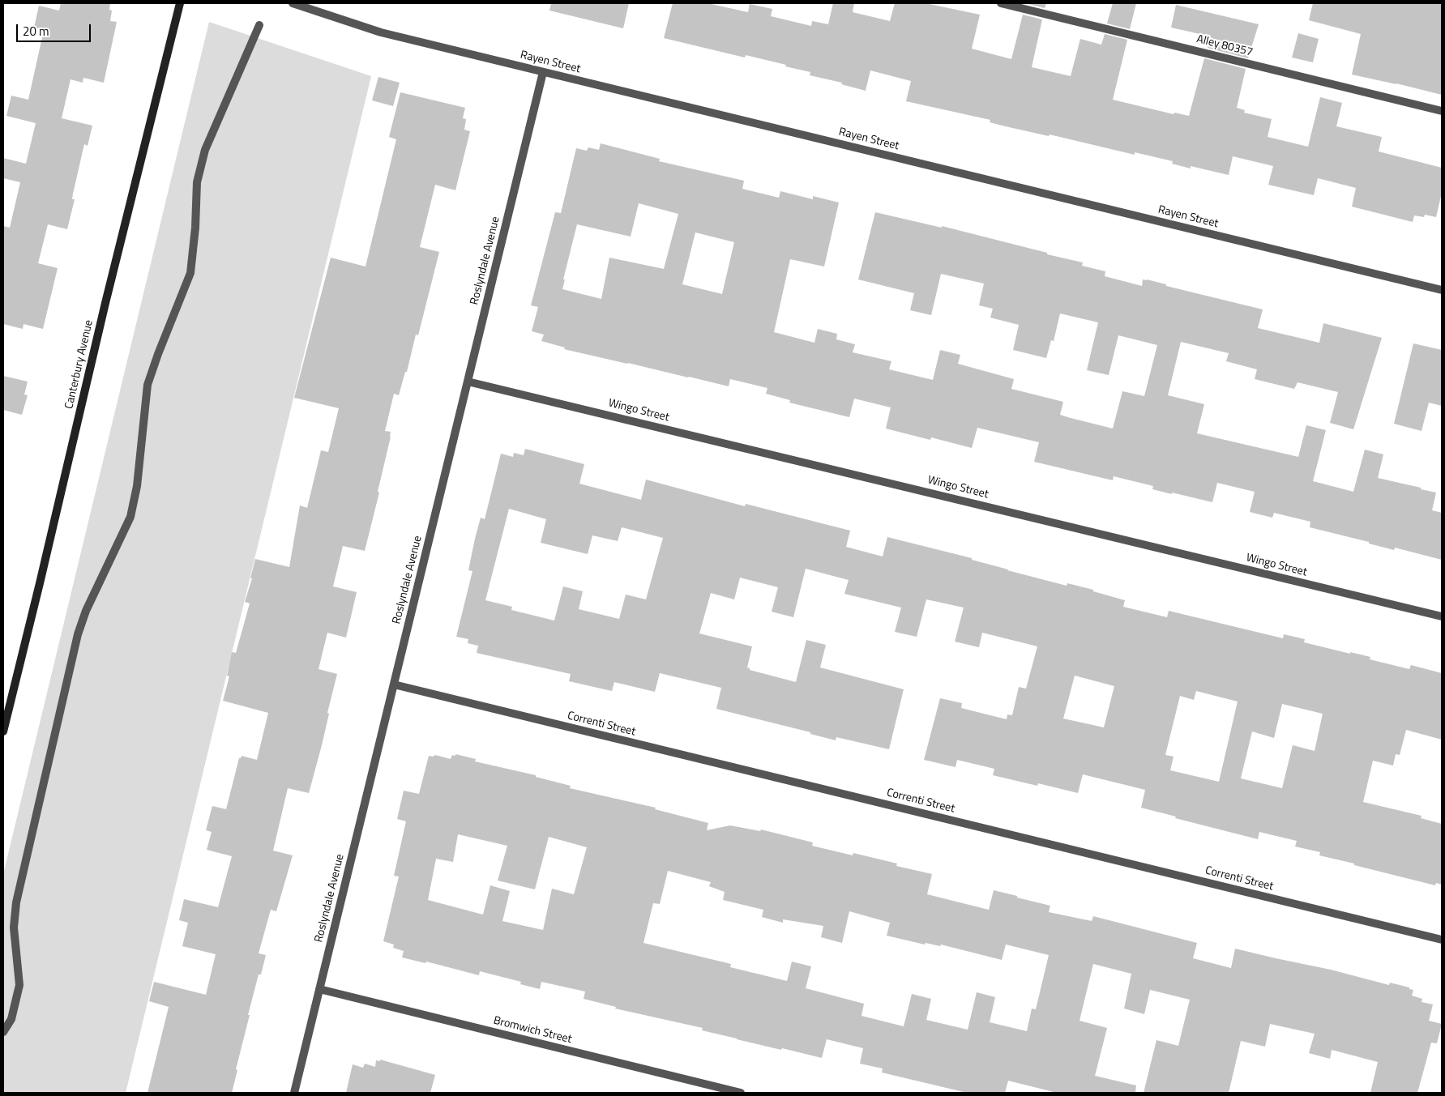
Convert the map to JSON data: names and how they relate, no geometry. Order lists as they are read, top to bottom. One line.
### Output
{"streets":{"street":["Alley 80357","Rayen Street","Roslyndale Avenue","Canterbury Avenue","Wingo Street","Correnti Street","Bromwich Street"]},"crossings":[["Rayen Street","Roslyndale Avenue"],["Roslyndale Avenue","Wingo Street"],["Roslyndale Avenue","Correnti Street"],["Roslyndale Avenue","Bromwich Street"]],"scale_bar":"20 m"}
